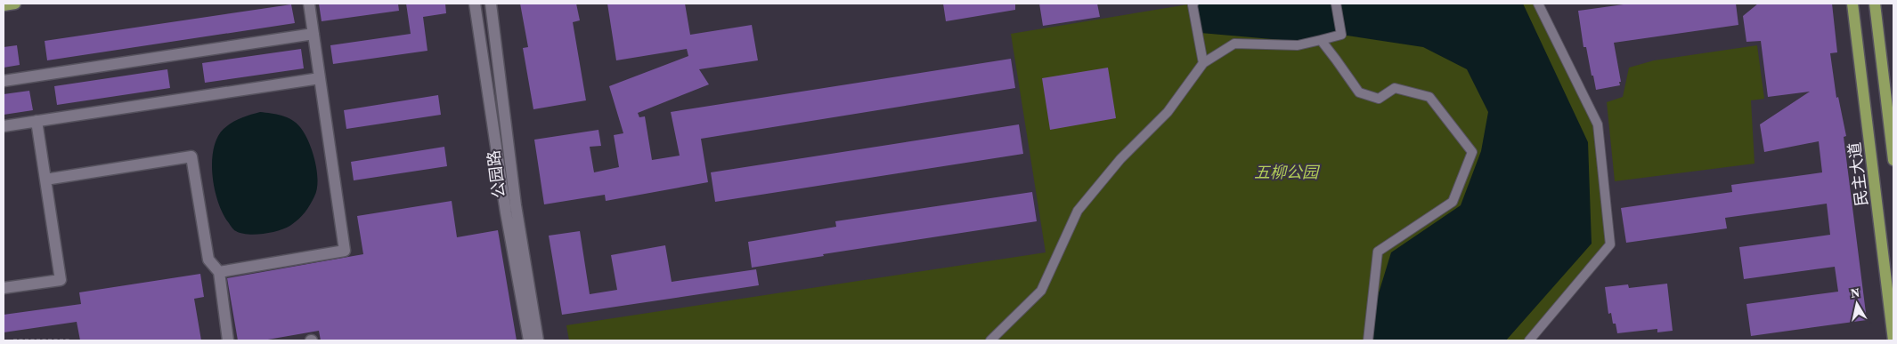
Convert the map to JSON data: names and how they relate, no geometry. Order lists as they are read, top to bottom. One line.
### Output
{"streets":{"main road":["民主大道"],"street":["公园路"]},"parks":["五柳公园"],"north":"top"}
